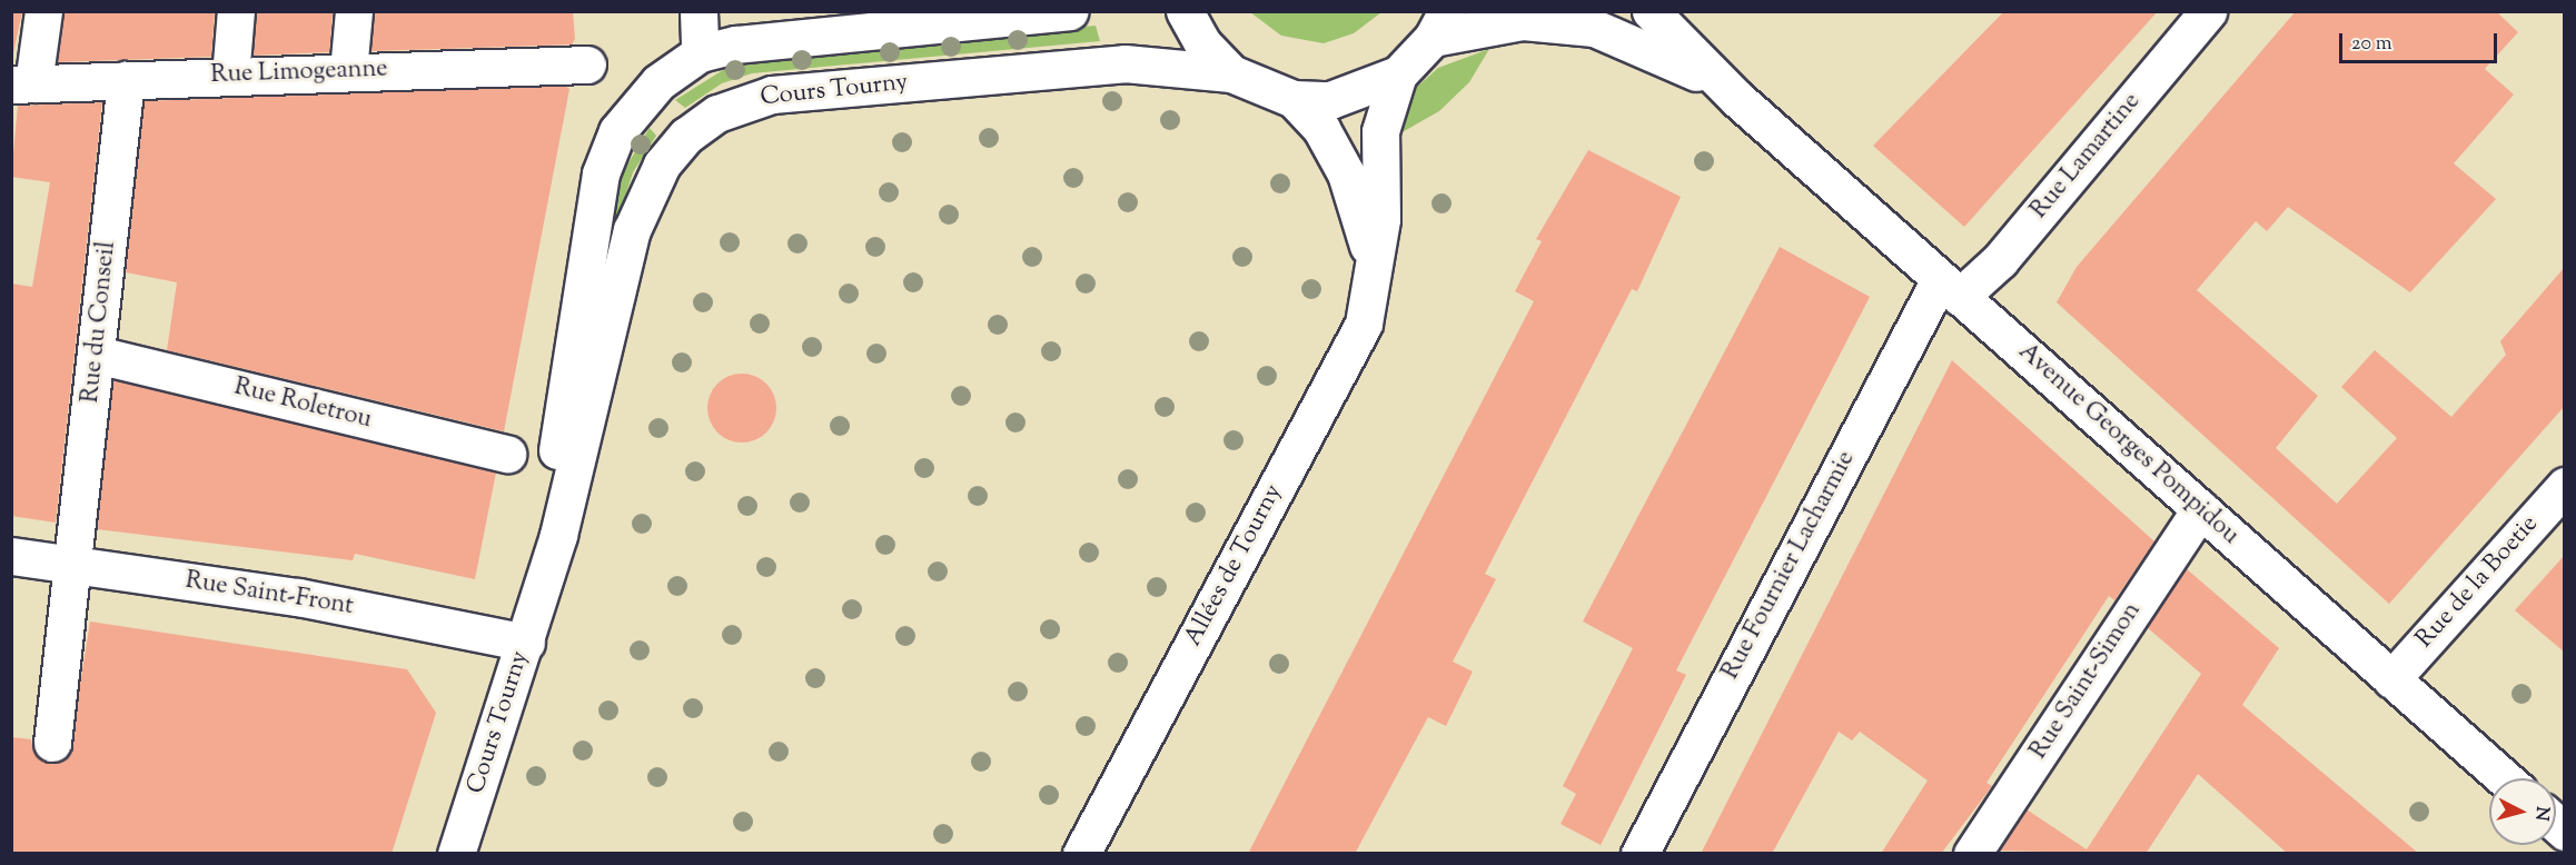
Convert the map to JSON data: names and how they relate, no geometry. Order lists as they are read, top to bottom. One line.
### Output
{"streets":{"street":["Rue Limogeanne","Cours Tourny","Rue Lamartine","Rue du Conseil","Rue Roletrou","Avenue Georges Pompidou","Allées de Tourny","Rue Fournier Lacharmie","Rue de la Boetie","Rue Saint-Front","Rue Saint-Simon"]},"crossings":[["Rue Limogeanne","Rue du Conseil"],["Cours Tourny","Rue Saint-Front"],["Rue Lamartine","Avenue Georges Pompidou"],["Rue Lamartine","Rue Fournier Lacharmie"],["Rue du Conseil","Rue Roletrou"],["Rue du Conseil","Rue Saint-Front"],["Avenue Georges Pompidou","Rue Fournier Lacharmie"],["Avenue Georges Pompidou","Rue de la Boetie"],["Avenue Georges Pompidou","Rue Saint-Simon"]],"scale_bar":"20 m","north":"right"}
